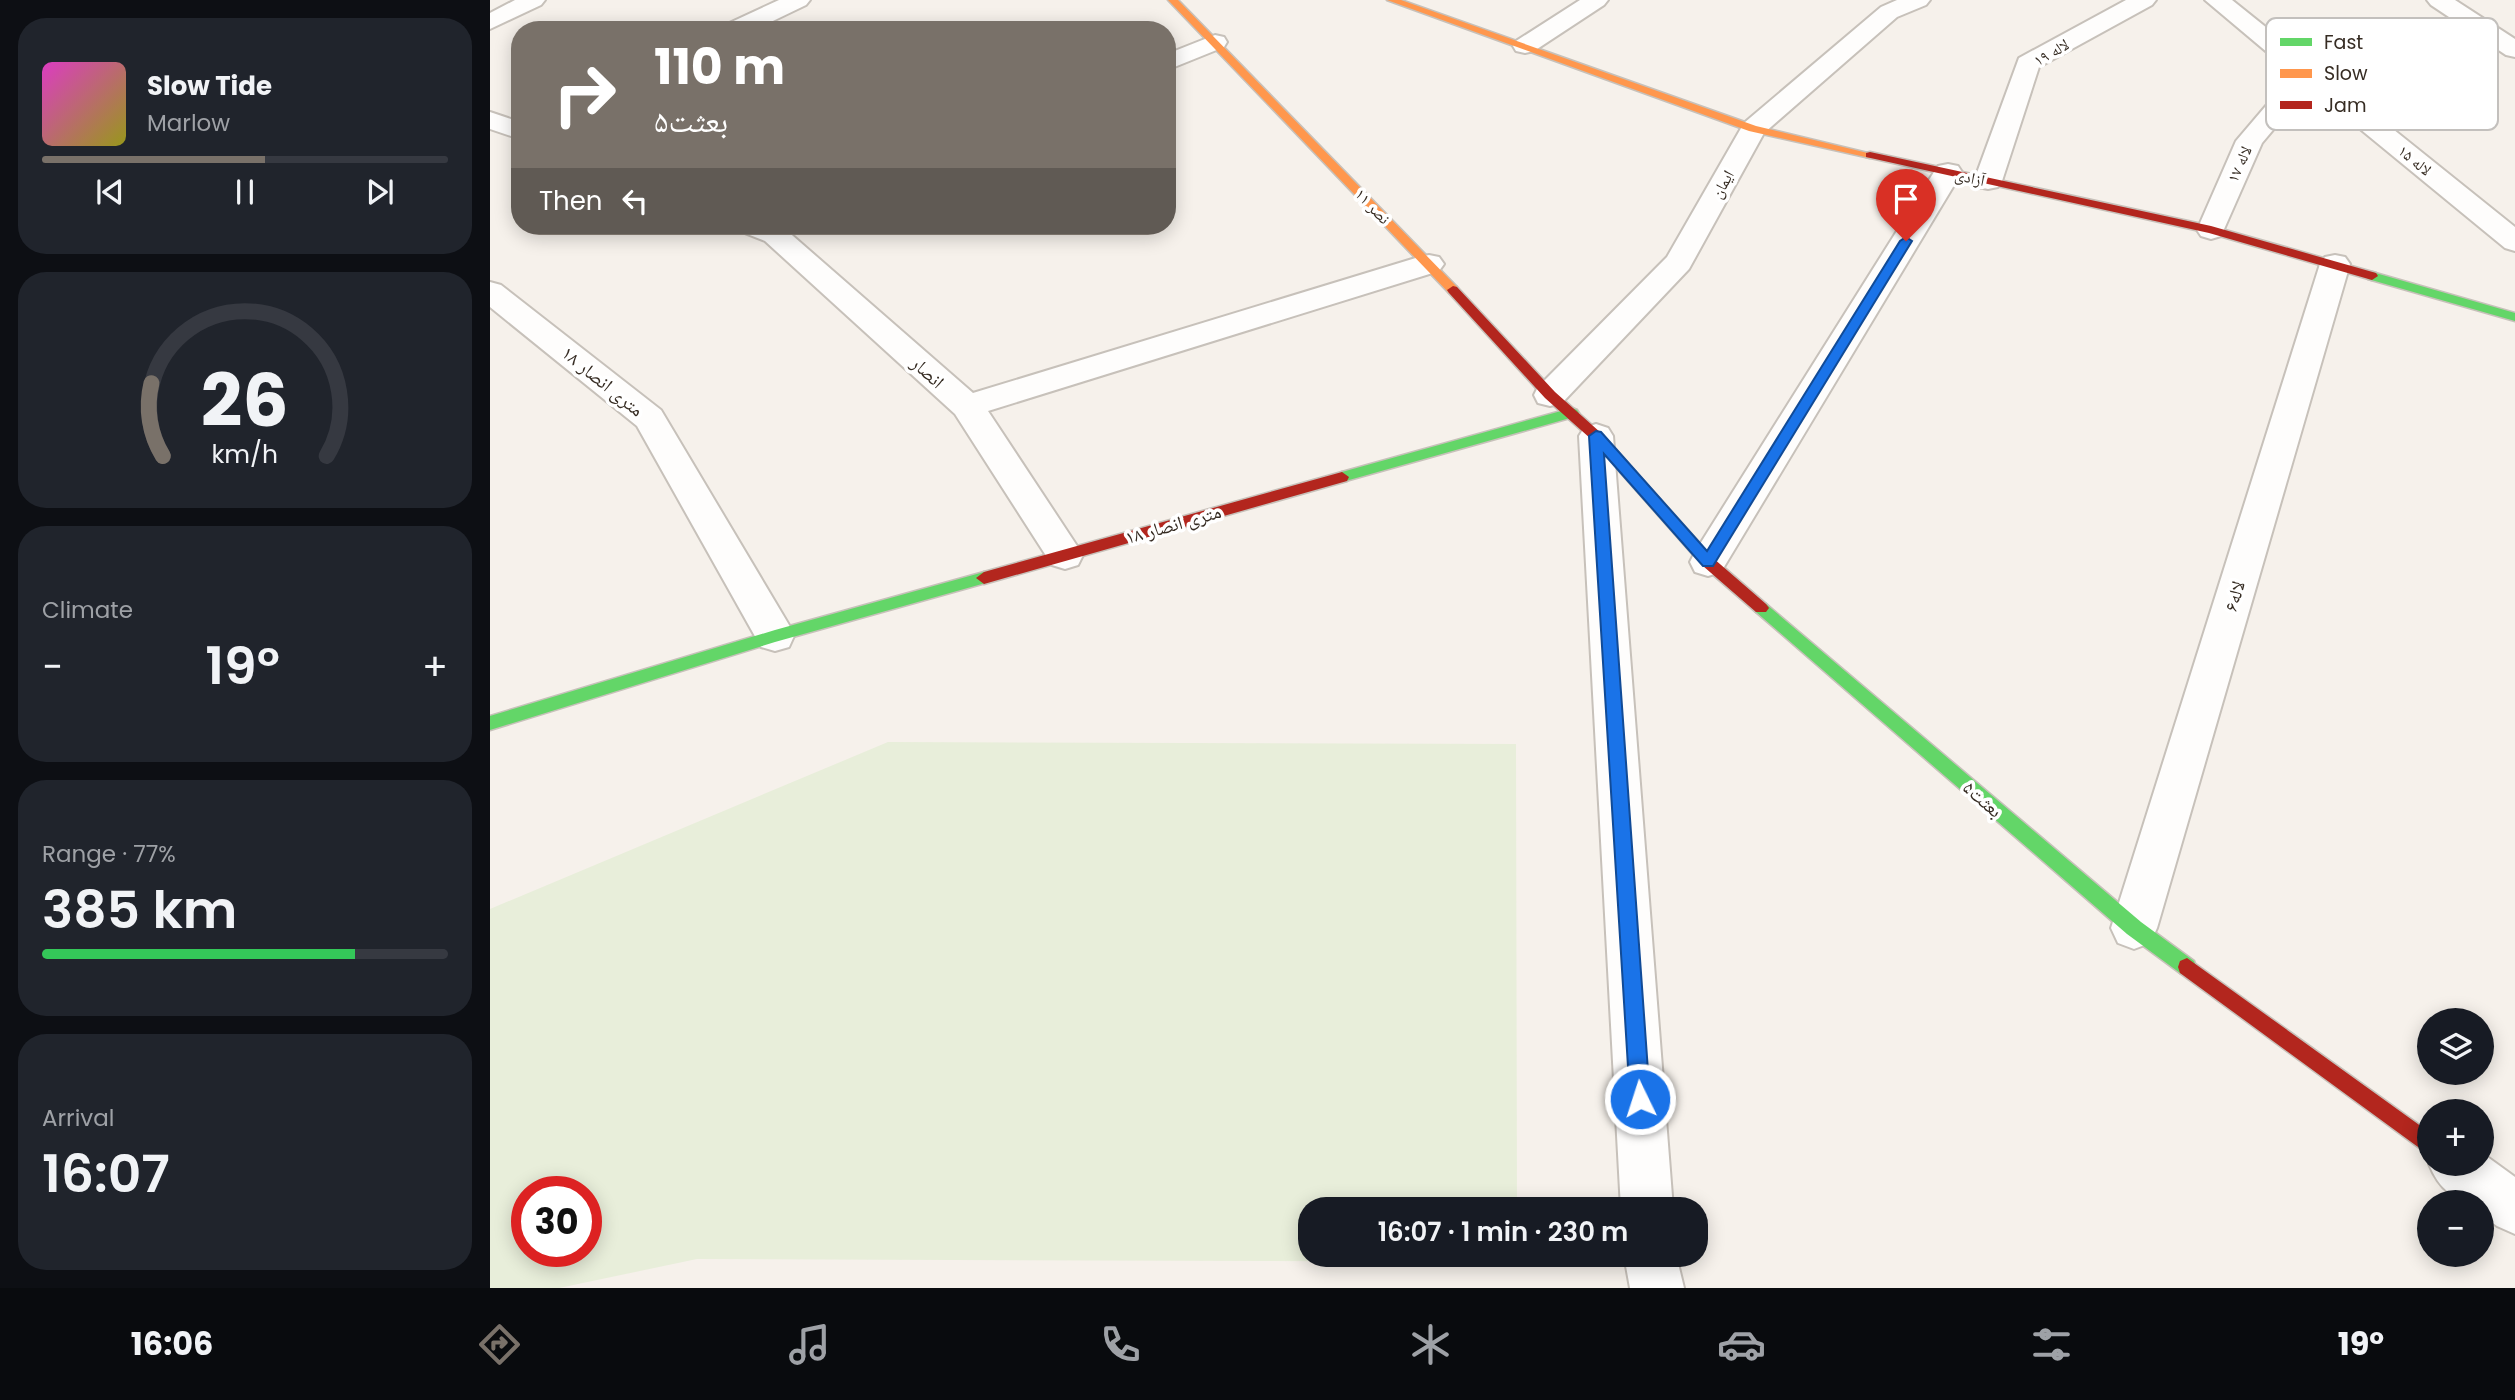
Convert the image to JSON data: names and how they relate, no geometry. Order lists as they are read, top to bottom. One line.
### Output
{"streets":{"street":["لاله ۱۹","لاله ۱۵","لاله ۱۷","آزادی","ایمان","نصر ۱۱","انصار","۱۸ متری انصار","لاله۶","بعثت۵"]},"crossings":[["لاله ۱۹","آزادی"],["لاله ۱۷","آزادی"],["آزادی","ایمان"],["آزادی","لاله۶"],["ایمان","نصر ۱۱"],["نصر ۱۱","۱۸ متری انصار"],["نصر ۱۱","بعثت۵"],["انصار","۱۸ متری انصار"],["۱۸ متری انصار","بعثت۵"],["لاله۶","بعثت۵"]],"legend":["Fast","Slow","Jam"],"page":{"turn":["110 m","بعثت۵"],"song":["Slow Tide","Marlow"],"then":"Then","tile":["Climate",["Range · 77%","385 km"],["Arrival","16:07"]],"heat":["−","19°","+"],"map_buttons":["+","−"],"limit":"30","trip":"16:07 · 1 min · 230 m","tabs":["16:06","19°"],"gauge":["26","km/h"]}}
